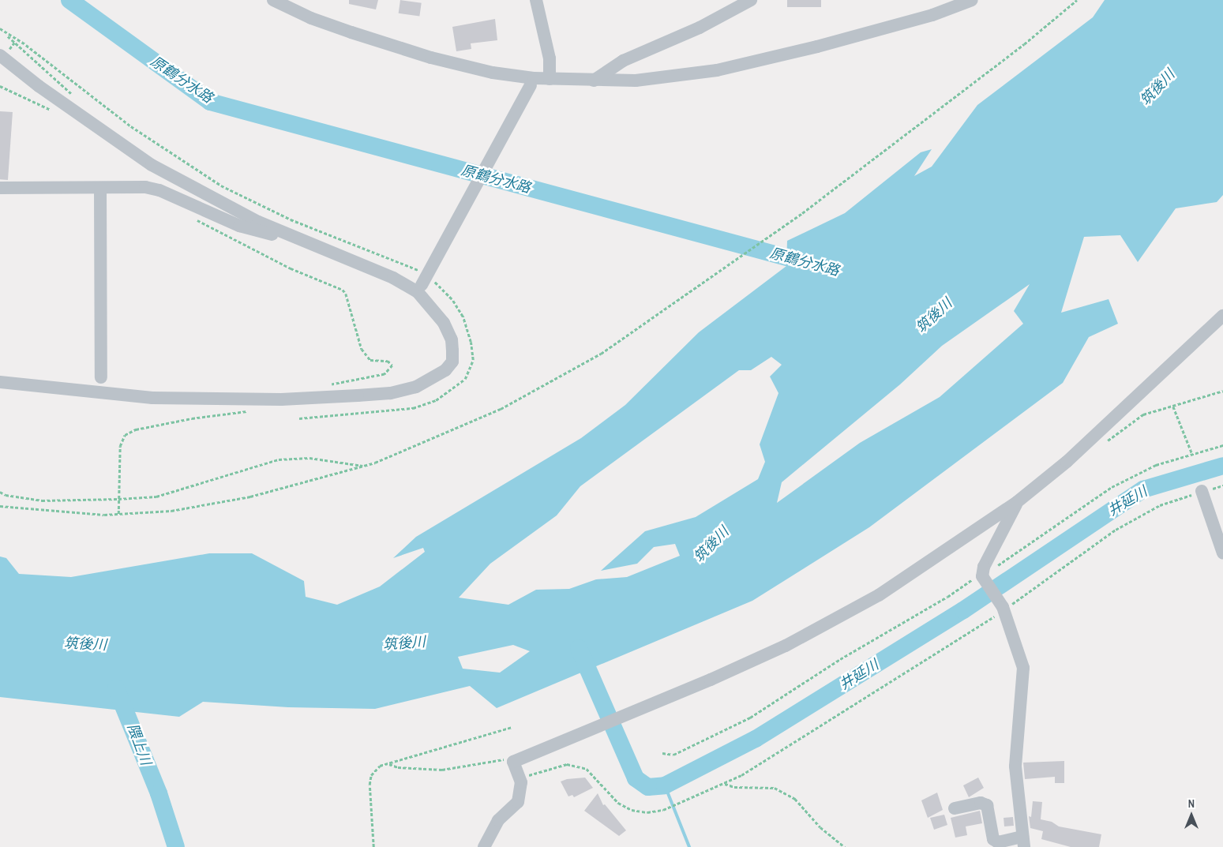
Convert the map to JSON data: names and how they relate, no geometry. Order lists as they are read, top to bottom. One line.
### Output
{"water":["原鶴分水路","筑後川","井延川","隈上川"],"north":"top"}
